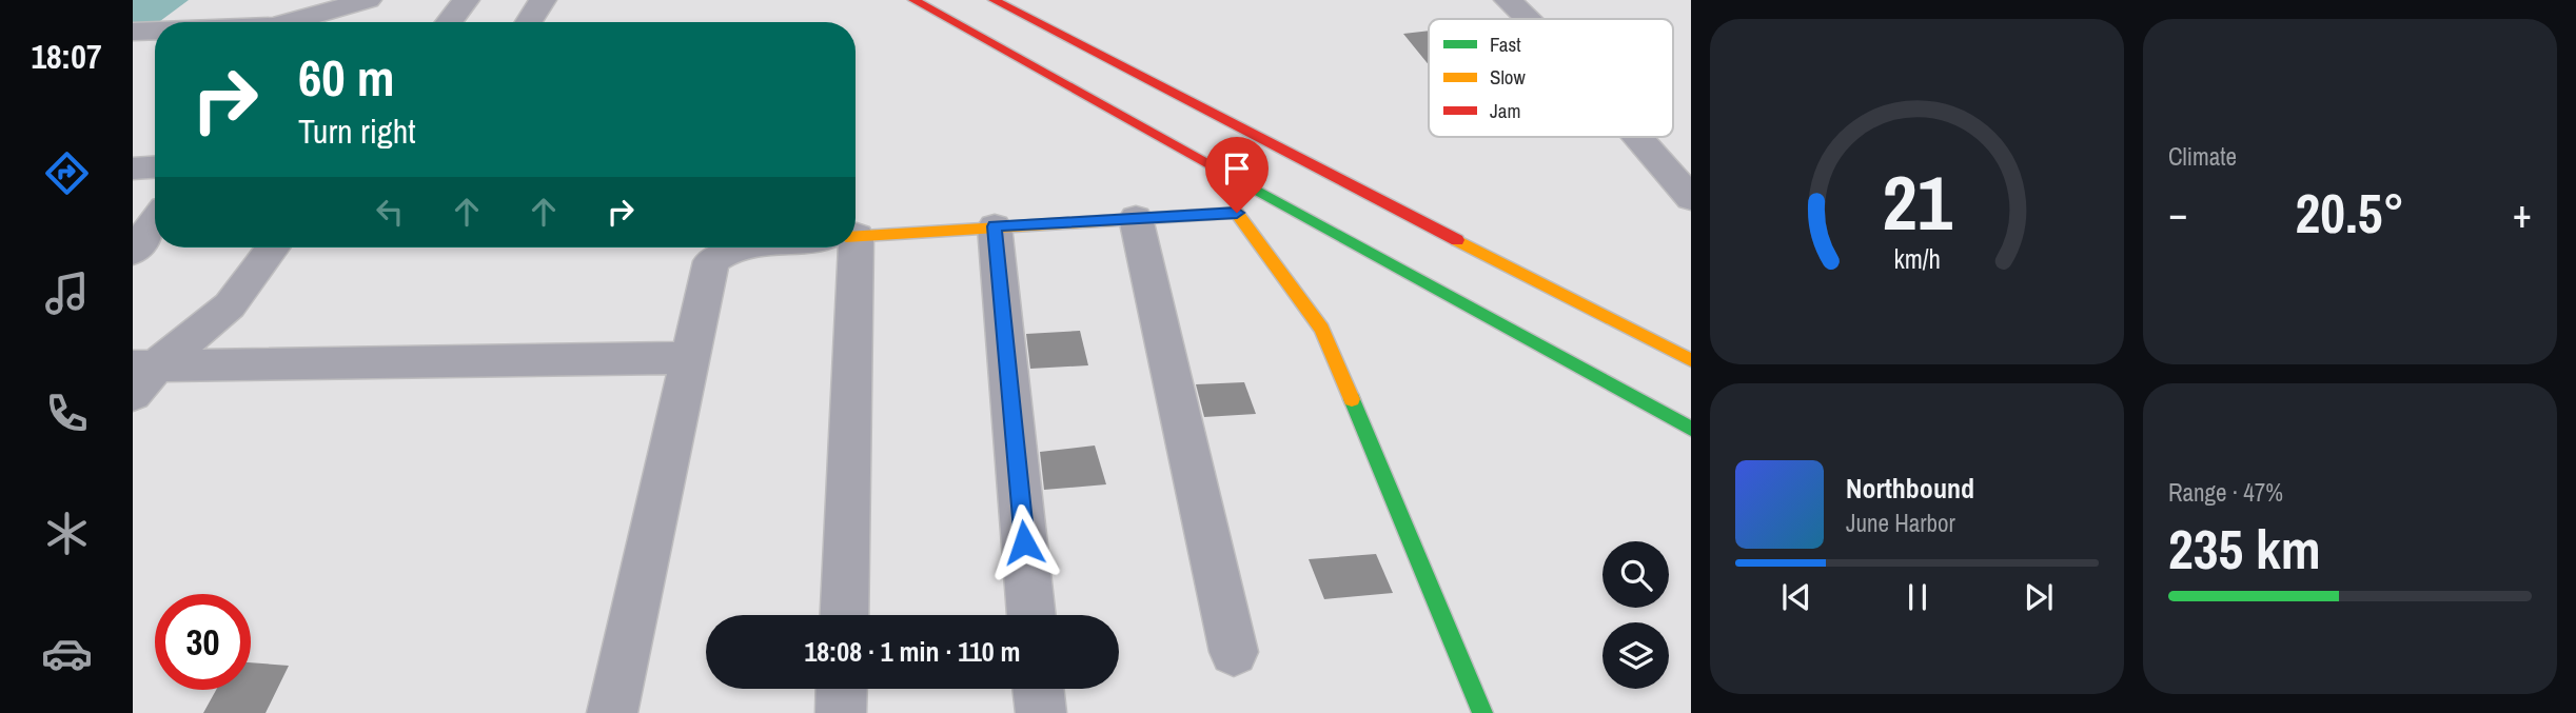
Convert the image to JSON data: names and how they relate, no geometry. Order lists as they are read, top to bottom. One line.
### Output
{"legend":["Fast","Slow","Jam"],"page":{"tabs":"18:07","tile":["Climate",["Range · 47%","235 km"]],"turn":["60 m","Turn right"],"heat":["−","20.5°","+"],"song":["Northbound","June Harbor"],"limit":"30","trip":"18:08 · 1 min · 110 m","gauge":["21","km/h"]}}
